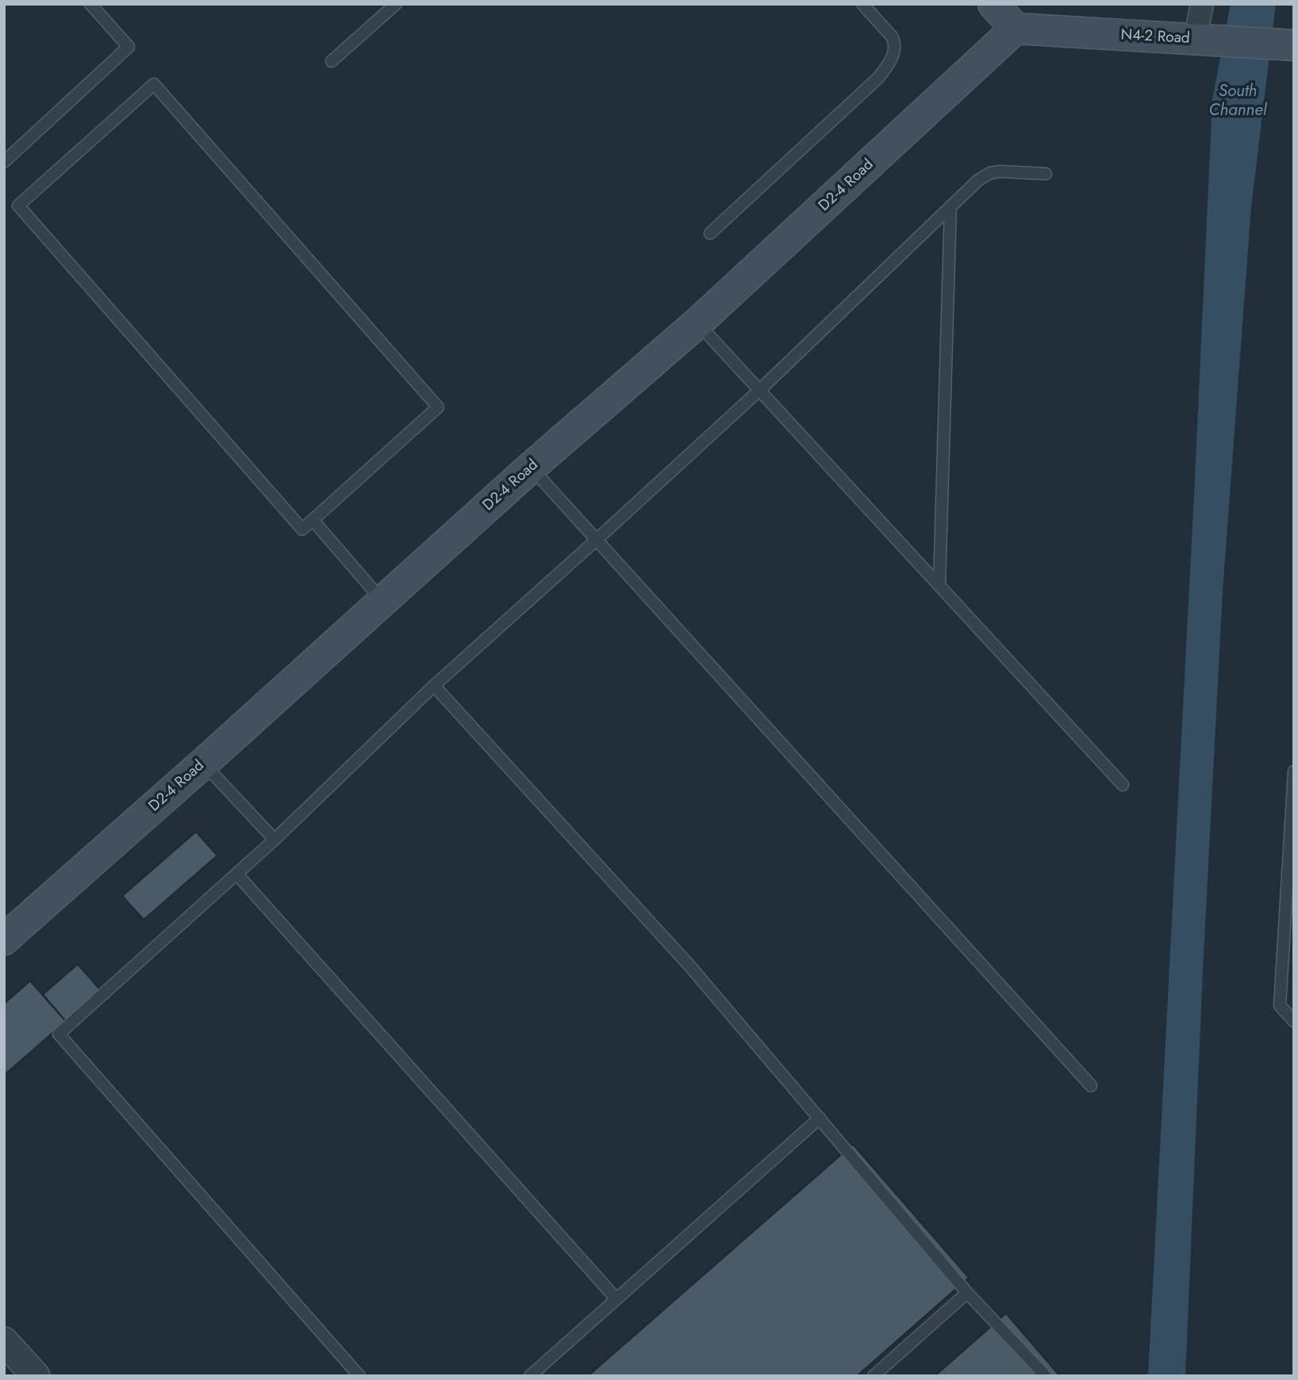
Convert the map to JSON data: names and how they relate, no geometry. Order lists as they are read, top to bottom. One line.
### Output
{"streets":{"main road":["N4-2 Road","D2-4 Road"]},"crossings":[["N4-2 Road","D2-4 Road"]],"water":["South Channel"]}
